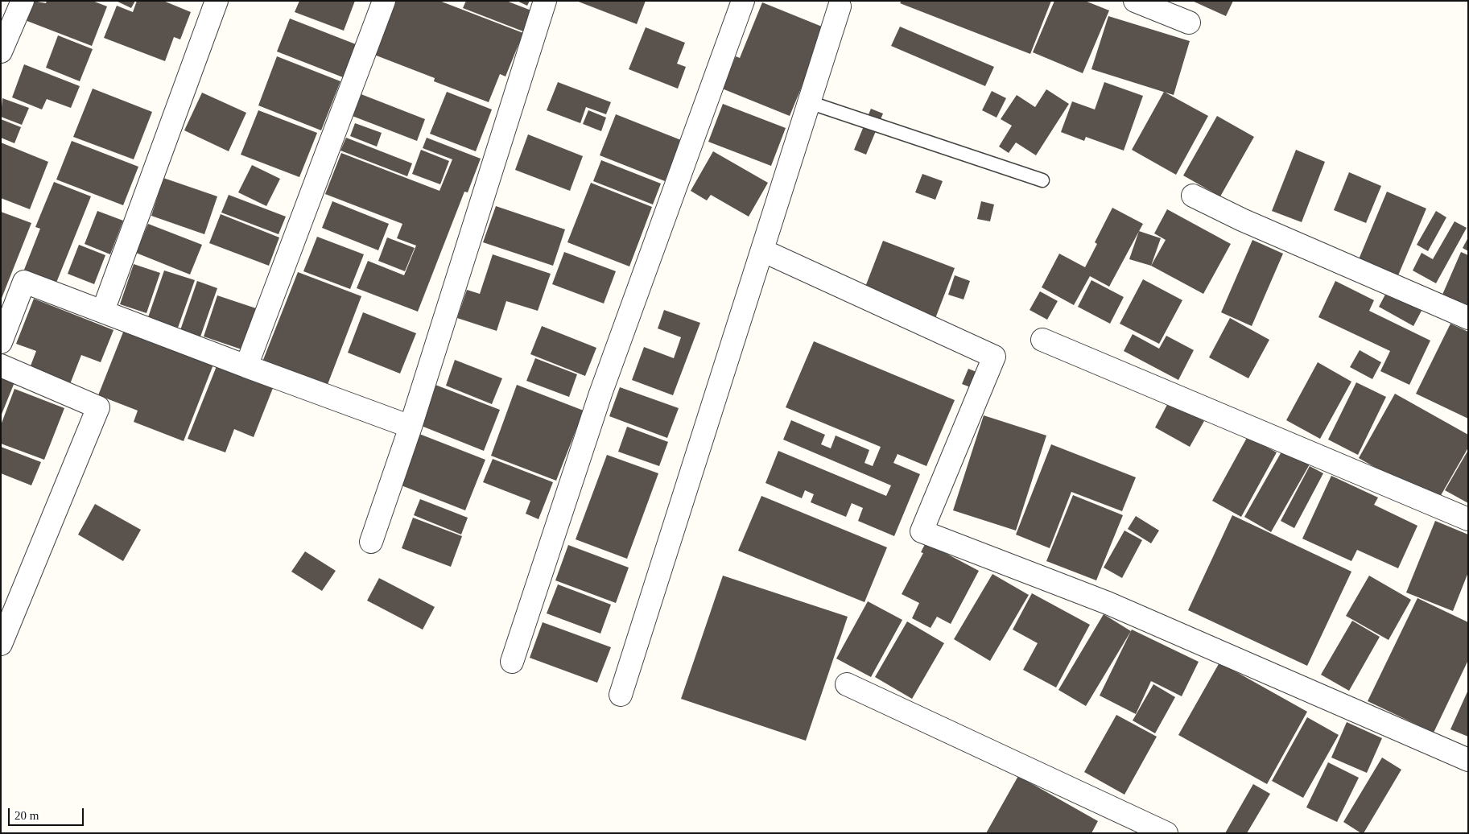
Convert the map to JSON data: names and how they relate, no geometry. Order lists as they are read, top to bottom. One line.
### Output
{"scale_bar":"20 m"}
